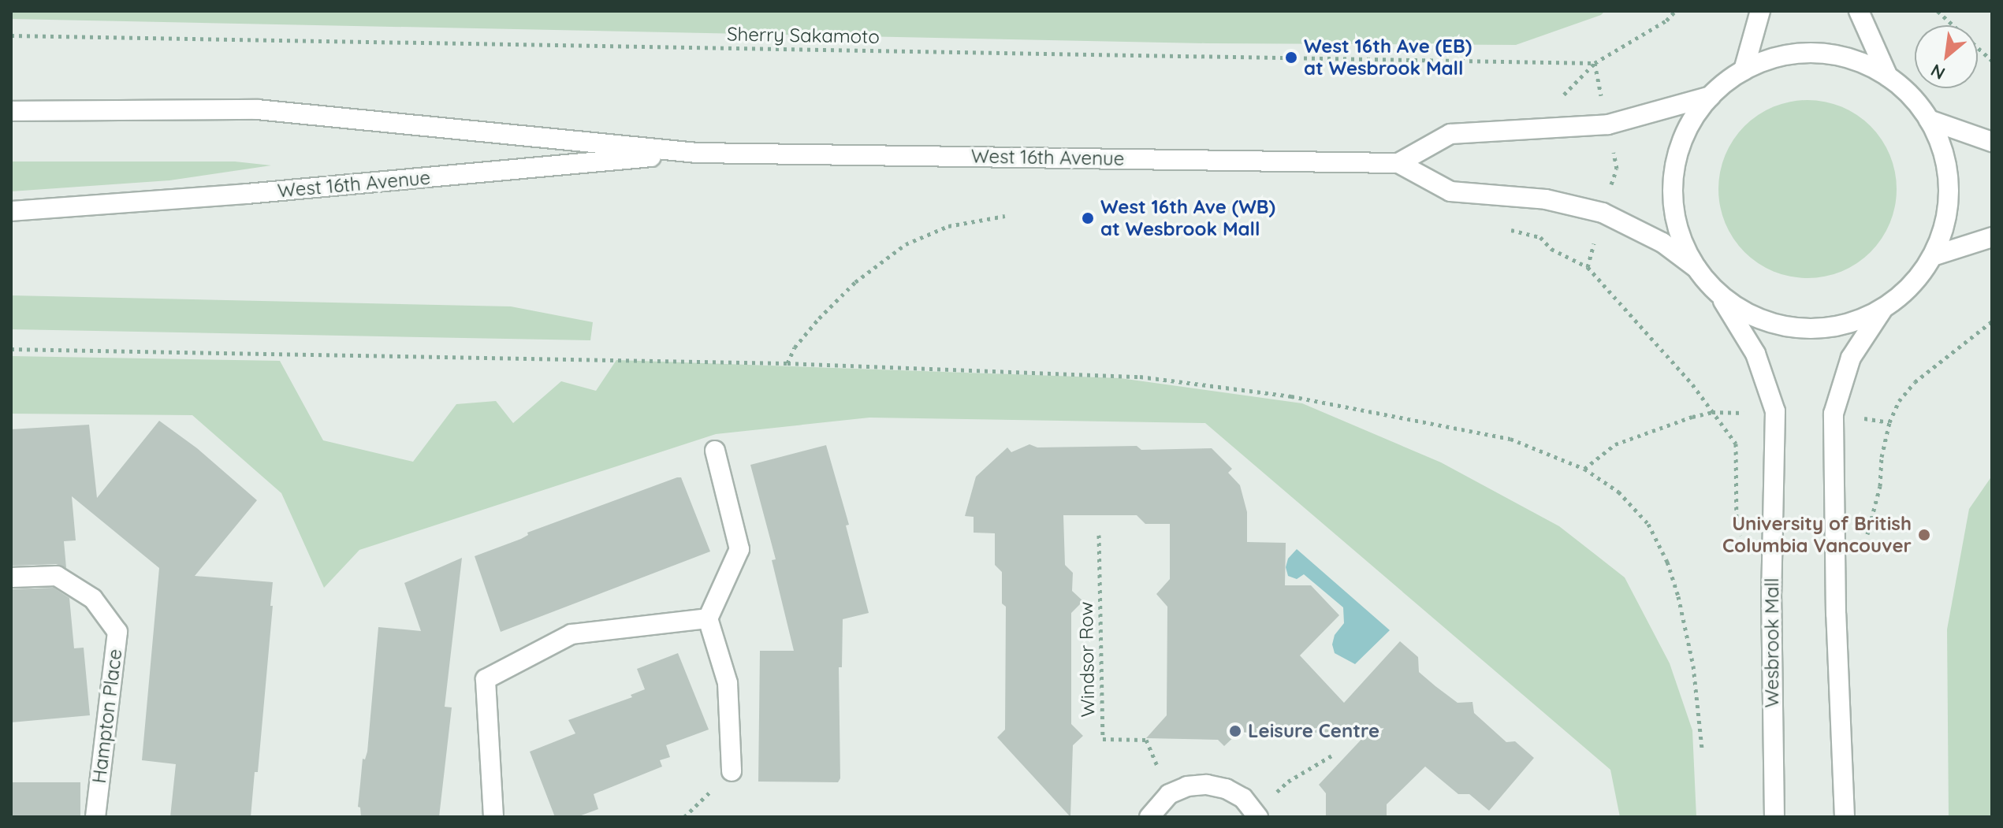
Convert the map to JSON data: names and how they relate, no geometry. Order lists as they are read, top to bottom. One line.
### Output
{"streets":{"main road":["West 16th Avenue","Wesbrook Mall","Hampton Place"],"path":["Sherry Sakamoto","Windsor Row"]},"places":["West 16th Ave (EB) at Wesbrook Mall","West 16th Ave (WB) at Wesbrook Mall","University of British Columbia Vancouver","Leisure Centre"],"north":"bottom left"}
